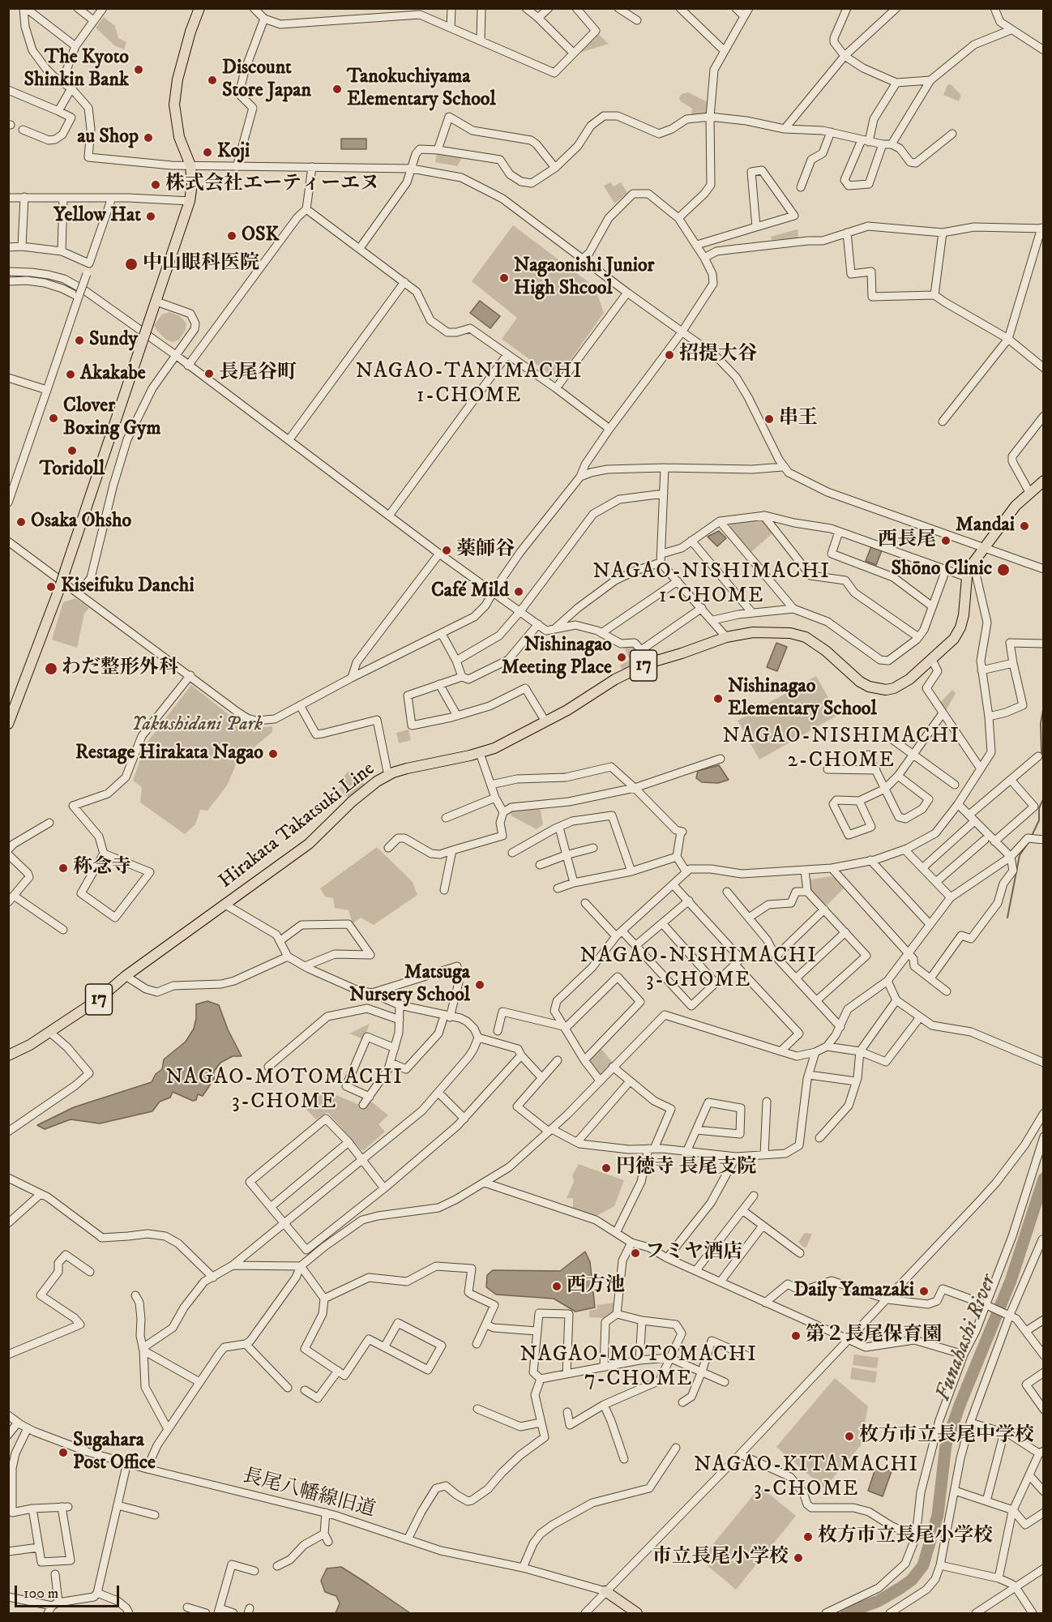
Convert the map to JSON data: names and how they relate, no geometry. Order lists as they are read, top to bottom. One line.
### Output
{"streets":{"main road":["17","Hirakata Takatsuki Line"],"street":["長尾八幡線旧道"]},"districts":["NAGAO-TANIMACHI 1-CHOME","NAGAO-NISHIMACHI 1-CHOME","NAGAO-NISHIMACHI 2-CHOME","NAGAO-NISHIMACHI 3-CHOME","NAGAO-MOTOMACHI 3-CHOME","NAGAO-MOTOMACHI 7-CHOME","NAGAO-KITAMACHI 3-CHOME"],"water":["Funahashi River"],"parks":["Yakushidani Park"],"places":["The Kyoto Shinkin Bank","Discount Store Japan","Tanokuchiyama Elementary School","au Shop","Koji","株式会社エーティーエヌ","Yellow Hat","OSK","中山眼科医院","Nagaonishi Junior High Shcool","Sundy","招提大谷","長尾谷町","Akakabe","Clover Boxing Gym","串王","Toridoll","Osaka Ohsho","Mandai","西長尾","薬師谷","Shōno Clinic","Kiseifuku Danchi","Café Mild","Nishinagao Meeting Place","わだ整形外科","Nishinagao Elementary School","Restage Hirakata Nagao","称念寺","Matsuga Nursery School","円徳寺 長尾支院","フミヤ酒店","西方池","Daily Yamazaki","第２長尾保育園","枚方市立長尾中学校","Sugahara Post Office","枚方市立長尾小学校","市立長尾小学校"],"scale_bar":"100 m"}
